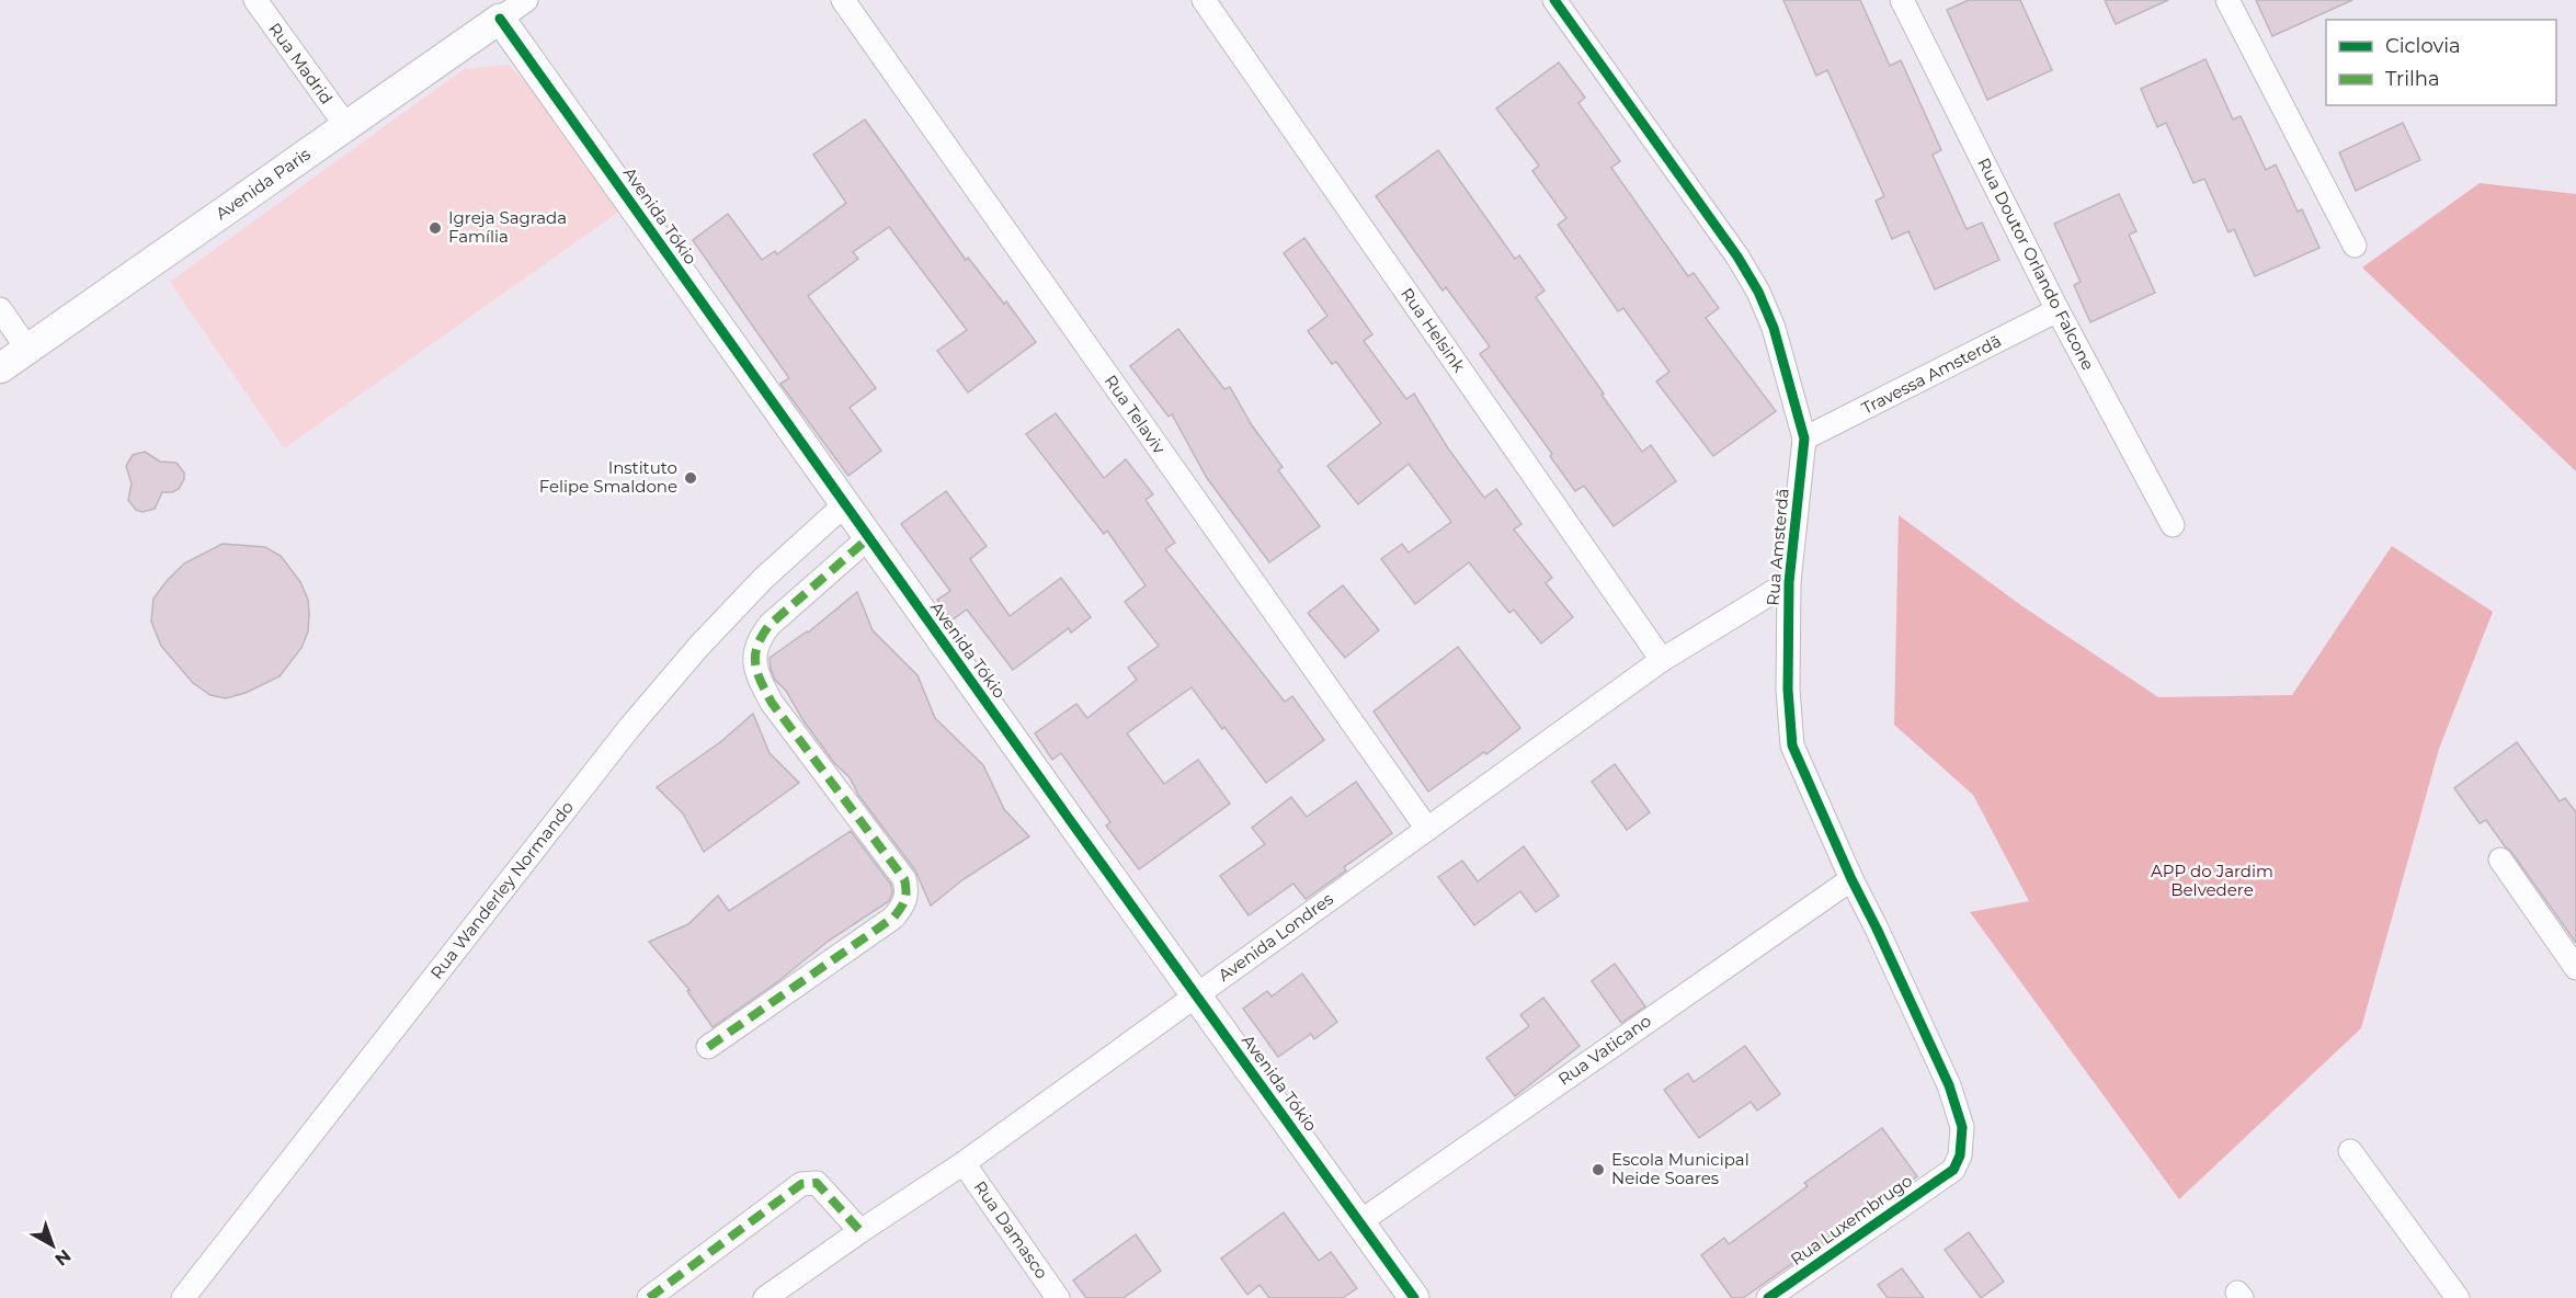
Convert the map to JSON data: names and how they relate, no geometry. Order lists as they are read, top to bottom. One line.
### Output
{"streets":{"street":["Rua Madrid","Avenida Paris","Avenida Tókio","Rua Doutor Orlando Falcone","Rua Helsink","Travessa Amsterdã","Rua Telaviv","Rua Amsterdã","Rua Wanderley Normando","Avenida Londres","Rua Vaticano","Rua Luxembrugo","Rua Damasco"]},"crossings":[["Rua Madrid","Avenida Paris"],["Avenida Paris","Avenida Tókio"],["Avenida Tókio","Rua Wanderley Normando"],["Avenida Tókio","Avenida Londres"],["Avenida Tókio","Rua Vaticano"],["Rua Doutor Orlando Falcone","Travessa Amsterdã"],["Rua Helsink","Avenida Londres"],["Travessa Amsterdã","Rua Amsterdã"],["Rua Telaviv","Avenida Londres"],["Rua Amsterdã","Avenida Londres"],["Rua Amsterdã","Rua Vaticano"],["Rua Amsterdã","Rua Luxembrugo"],["Avenida Londres","Rua Damasco"]],"parks":["APP do Jardim Belvedere"],"places":["Igreja Sagrada Família","Instituto Felipe Smaldone","Escola Municipal Neide Soares"],"legend":["Ciclovia","Trilha"],"north":"bottom right"}
